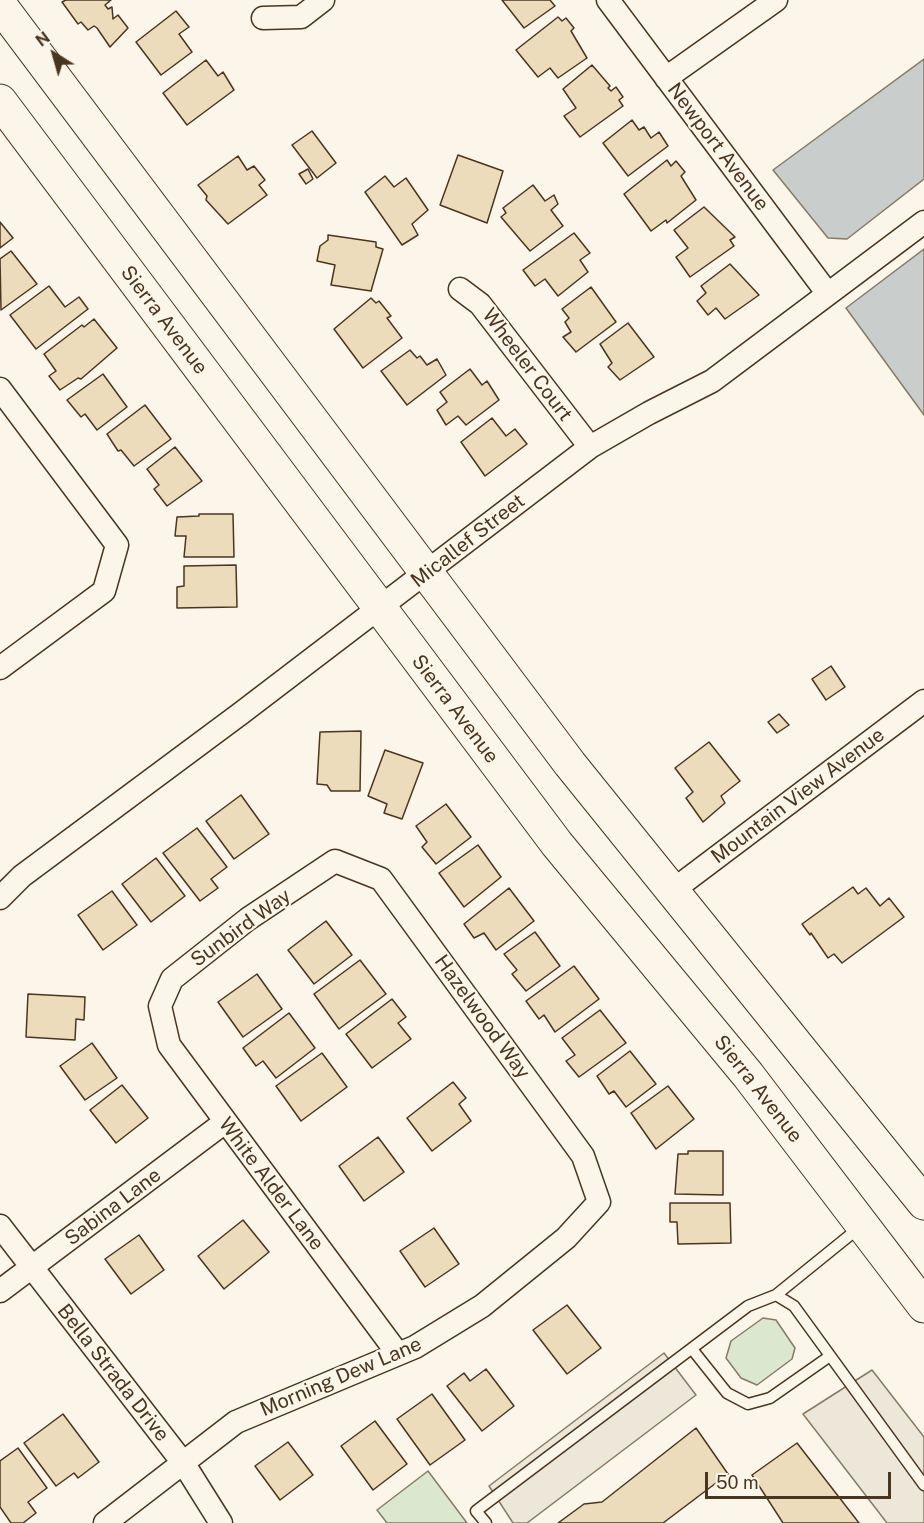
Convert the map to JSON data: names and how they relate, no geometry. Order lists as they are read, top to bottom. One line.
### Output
{"streets":{"main road":["Sierra Avenue"],"street":["Newport Avenue","Wheeler Court","Micallef Street","Mountain View Avenue","Sunbird Way","Hazelwood Way","White Alder Lane","Sabina Lane","Bella Strada Drive","Morning Dew Lane"]},"crossings":[["Newport Avenue","Micallef Street"],["Sierra Avenue","Micallef Street"],["Wheeler Court","Micallef Street"],["Sunbird Way","Hazelwood Way"],["Sunbird Way","White Alder Lane"],["Hazelwood Way","Morning Dew Lane"],["White Alder Lane","Sabina Lane"],["White Alder Lane","Morning Dew Lane"],["Sabina Lane","Bella Strada Drive"],["Bella Strada Drive","Morning Dew Lane"]],"scale_bar":"50 m","north":"top left"}
